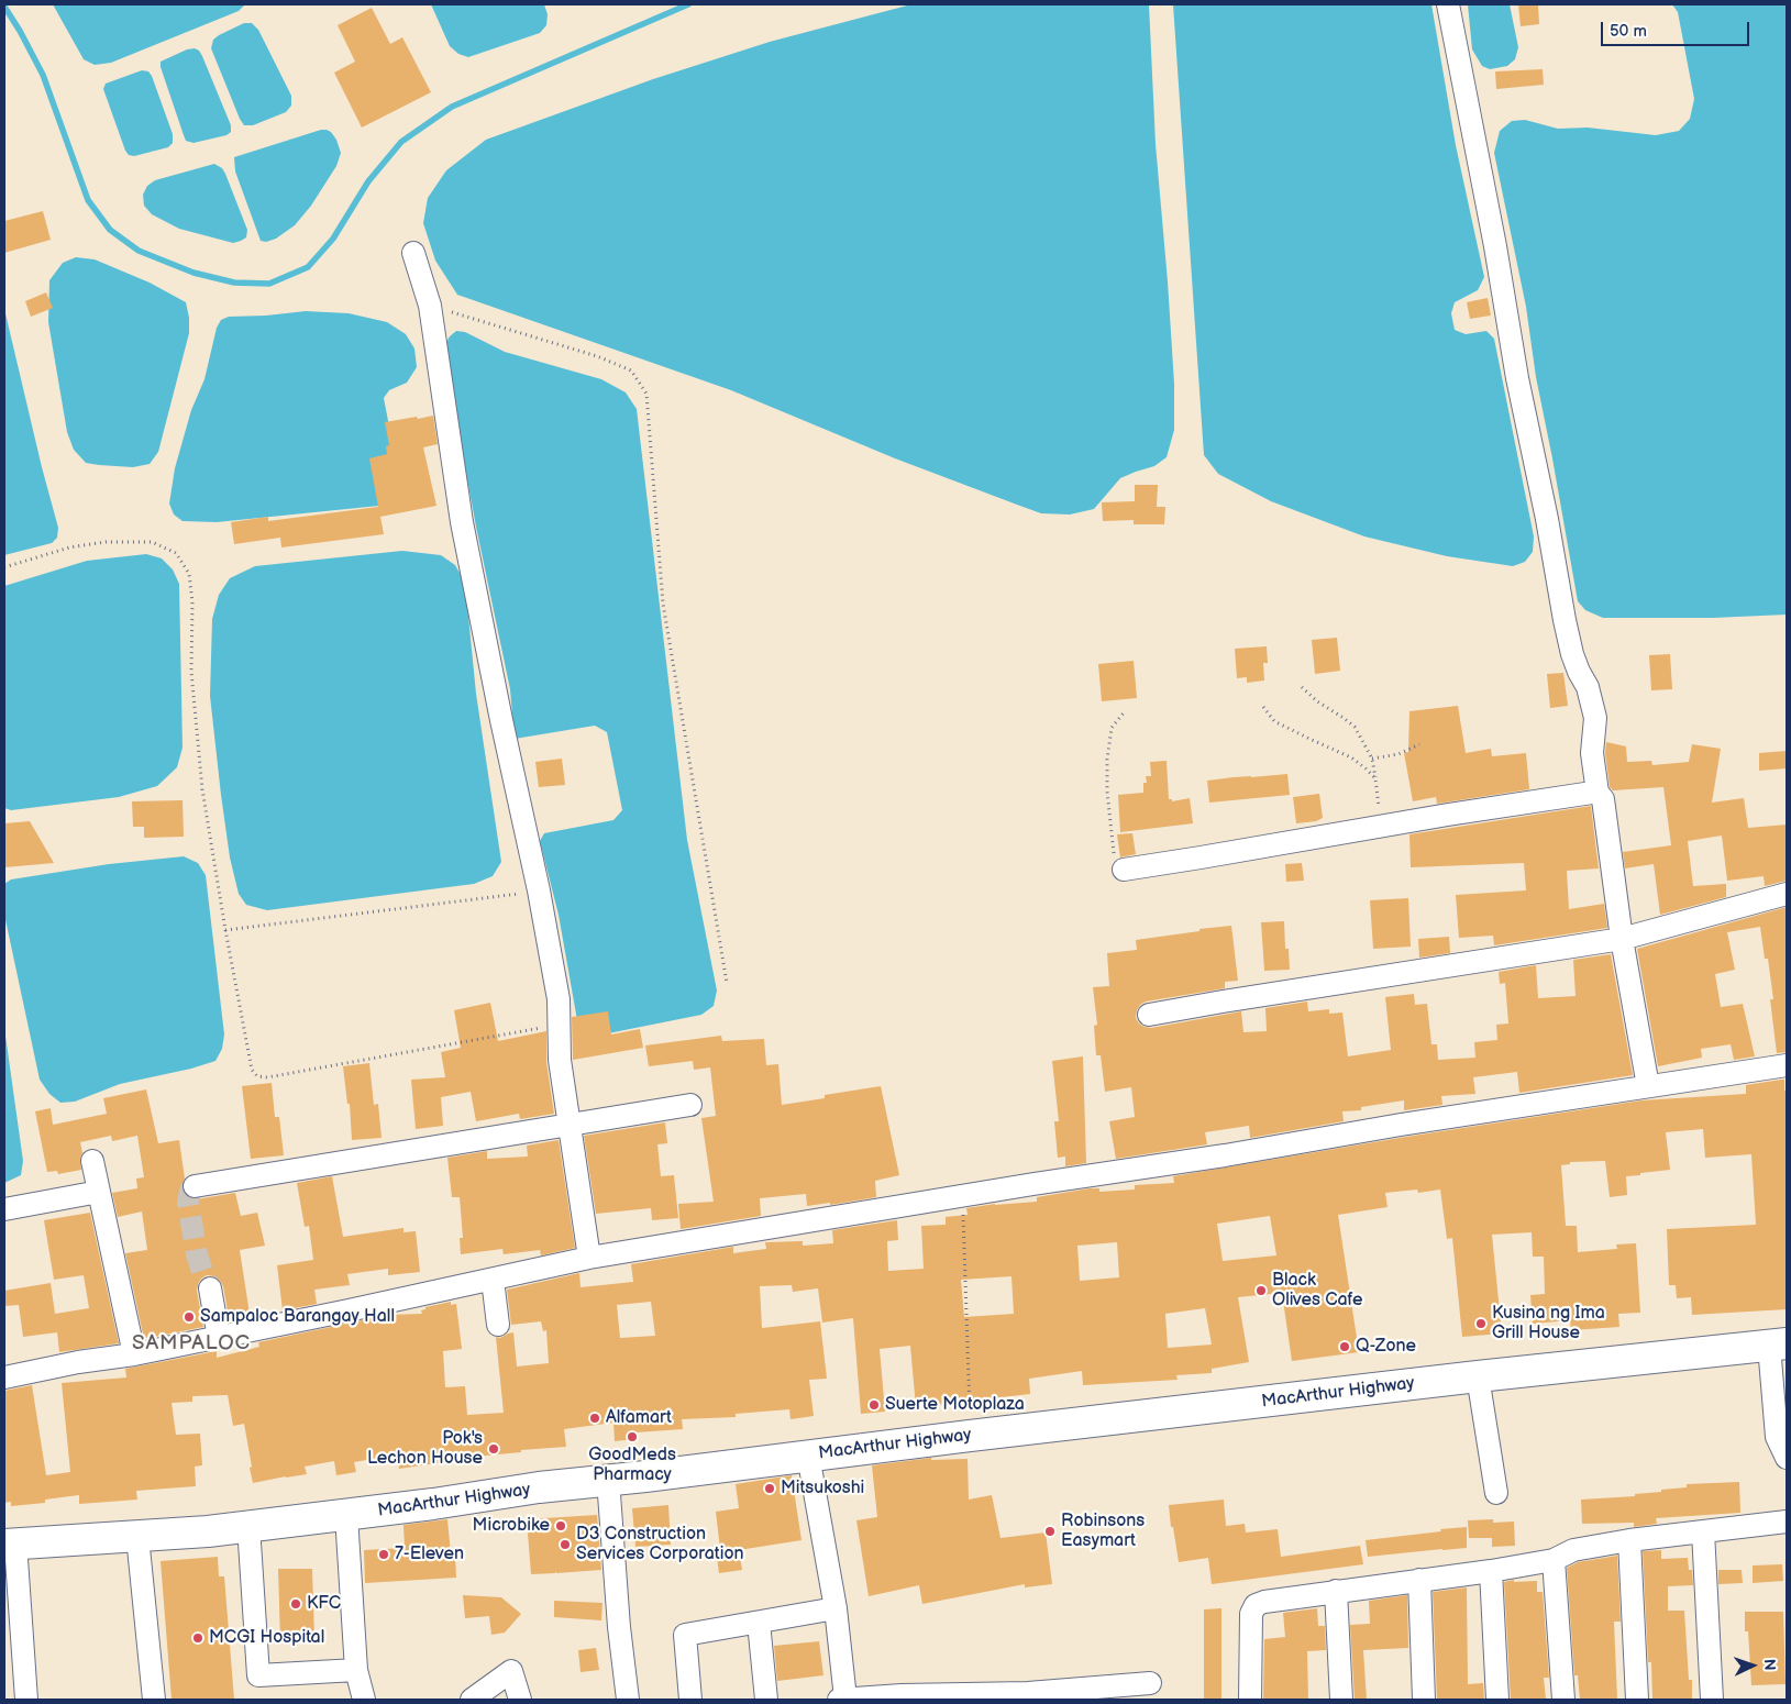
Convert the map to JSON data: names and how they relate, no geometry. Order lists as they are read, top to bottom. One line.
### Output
{"streets":{"highway":["MacArthur Highway"]},"districts":["SAMPALOC"],"places":["Black Olives Cafe","Sampaloc Barangay Hall","Kusina ng Ima Grill House","Q-Zone","Suerte Motoplaza","Alfamart","GoodMeds Pharmacy","Pok's Lechon House","Mitsukoshi","Microbike","Robinsons Easymart","D3 Construction Services Corporation","7-Eleven","KFC","MCGI Hospital"],"scale_bar":"50 m","north":"right"}
